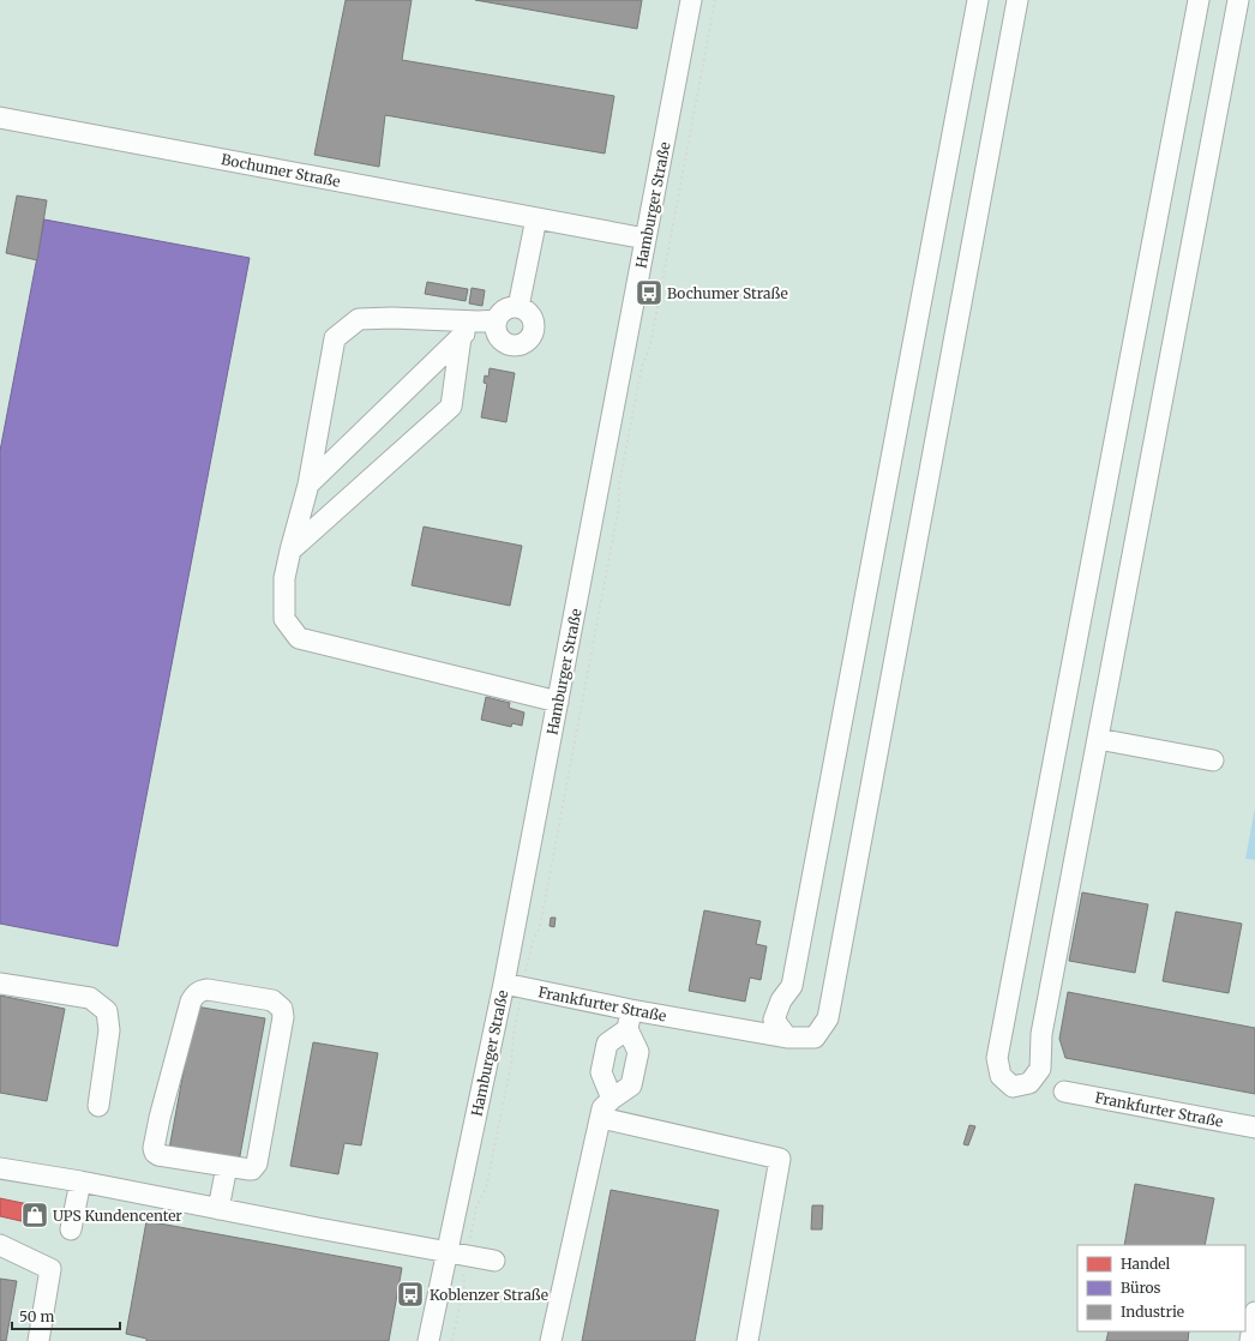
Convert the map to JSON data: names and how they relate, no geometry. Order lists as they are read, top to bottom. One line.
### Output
{"streets":{"street":["Bochumer Straße","Hamburger Straße","Frankfurter Straße"]},"crossings":[["Bochumer Straße","Hamburger Straße"],["Hamburger Straße","Frankfurter Straße"]],"places":{"bus stop":["Bochumer Straße","Koblenzer Straße"],"shop":["UPS Kundencenter"]},"legend":["Handel","Büros","Industrie"],"scale_bar":"50 m"}
